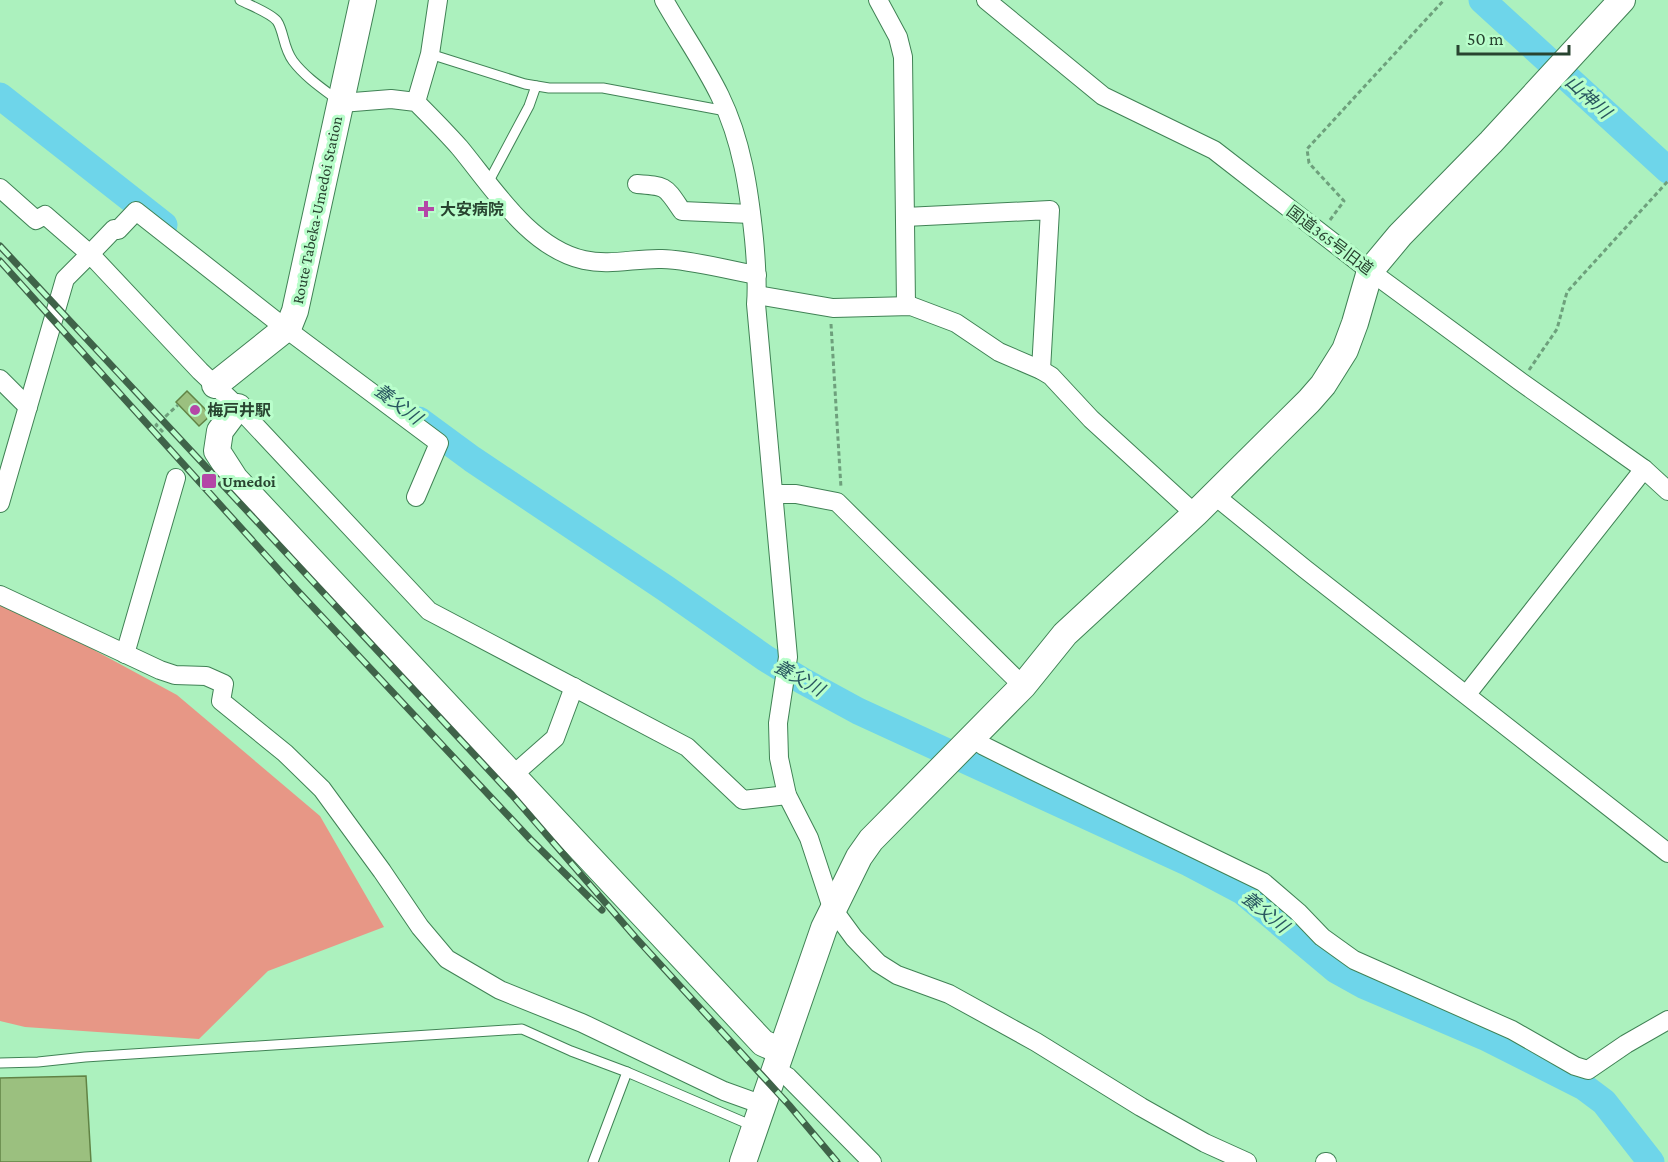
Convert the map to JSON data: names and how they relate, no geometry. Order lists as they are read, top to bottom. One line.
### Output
{"streets":{"street":["Route Tabeka-Umedoi Station","国道365号旧道"]},"water":["山神川","養父川"],"places":{"health":["大安病院"],"other":["梅戸井駅"],"transit":["Umedoi"]},"scale_bar":"50 m"}
